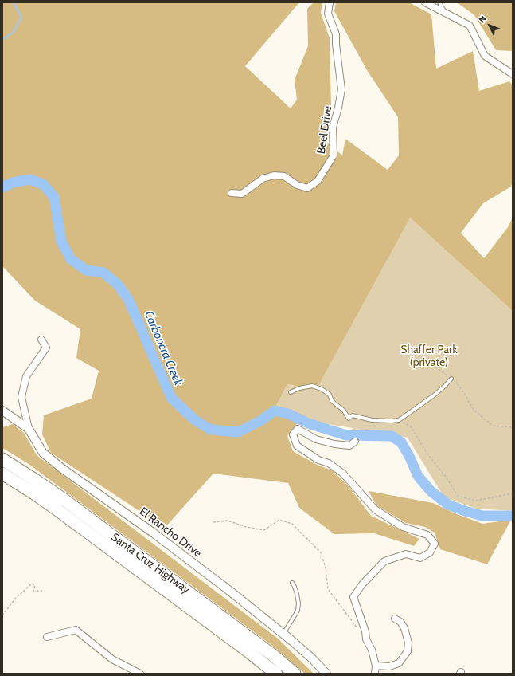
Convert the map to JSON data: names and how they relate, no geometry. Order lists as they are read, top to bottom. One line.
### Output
{"streets":{"highway":["Santa Cruz Highway"],"street":["Beel Drive","El Rancho Drive"]},"water":["Carbonera Creek"],"parks":["Shaffer Park (private)"],"north":"top left"}
